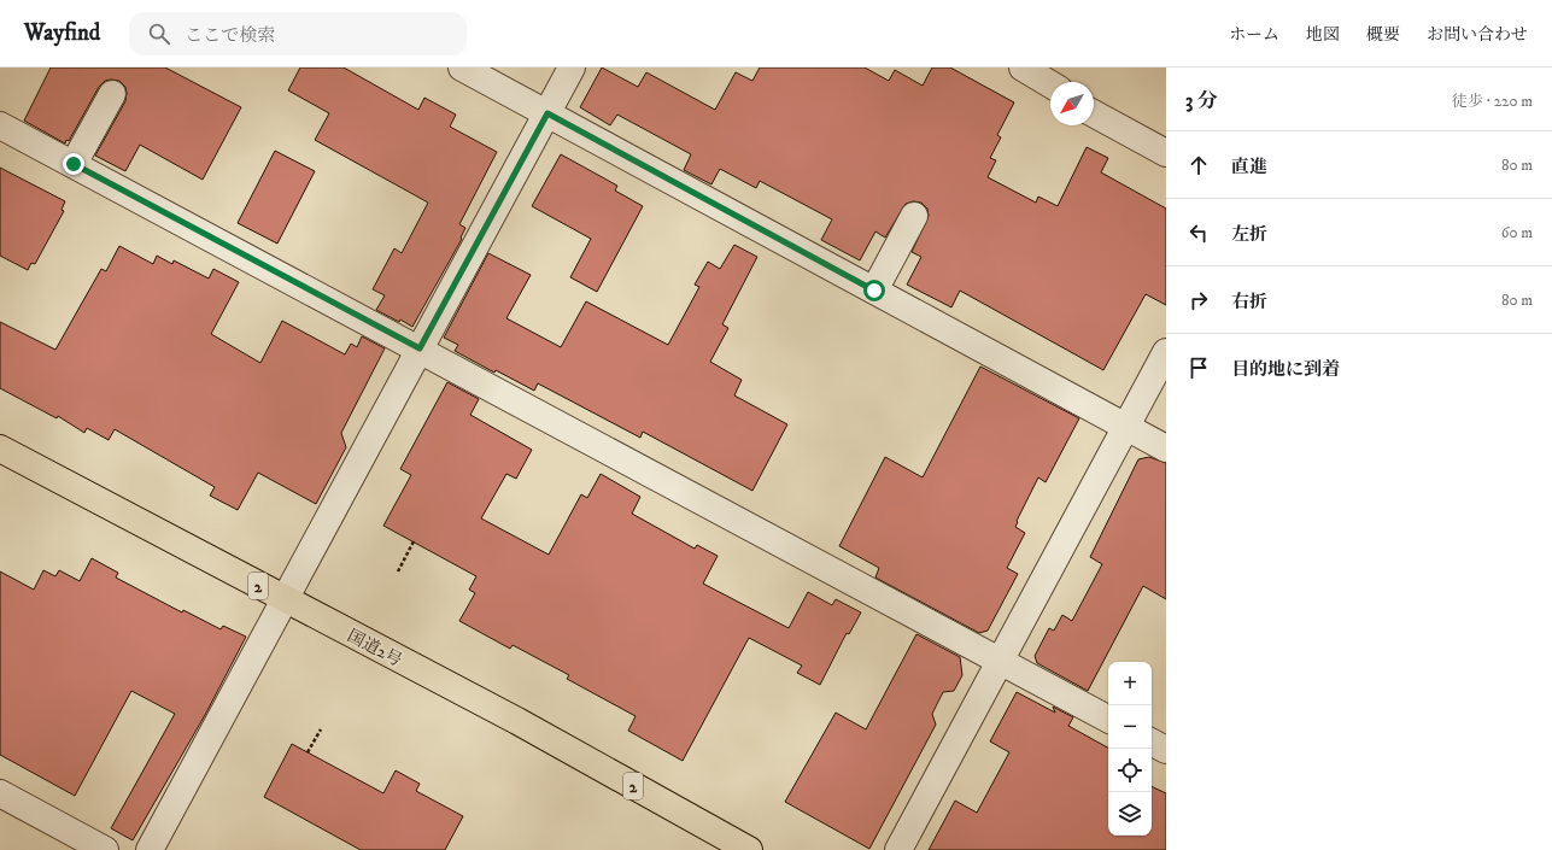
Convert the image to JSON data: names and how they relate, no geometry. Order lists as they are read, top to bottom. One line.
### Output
{"streets":{"highway":["2","国道2号"]},"north":"bottom left","page":{"header":"Wayfind","search":"ここで検索","nav":["ホーム","地図","概要","お問い合わせ"],"heading":["3 分","徒歩 · 220 m"],"list":[["直進","80 m"],["左折","60 m"],["右折","80 m"],"目的地に到着"],"map_buttons":["+","−"]}}
